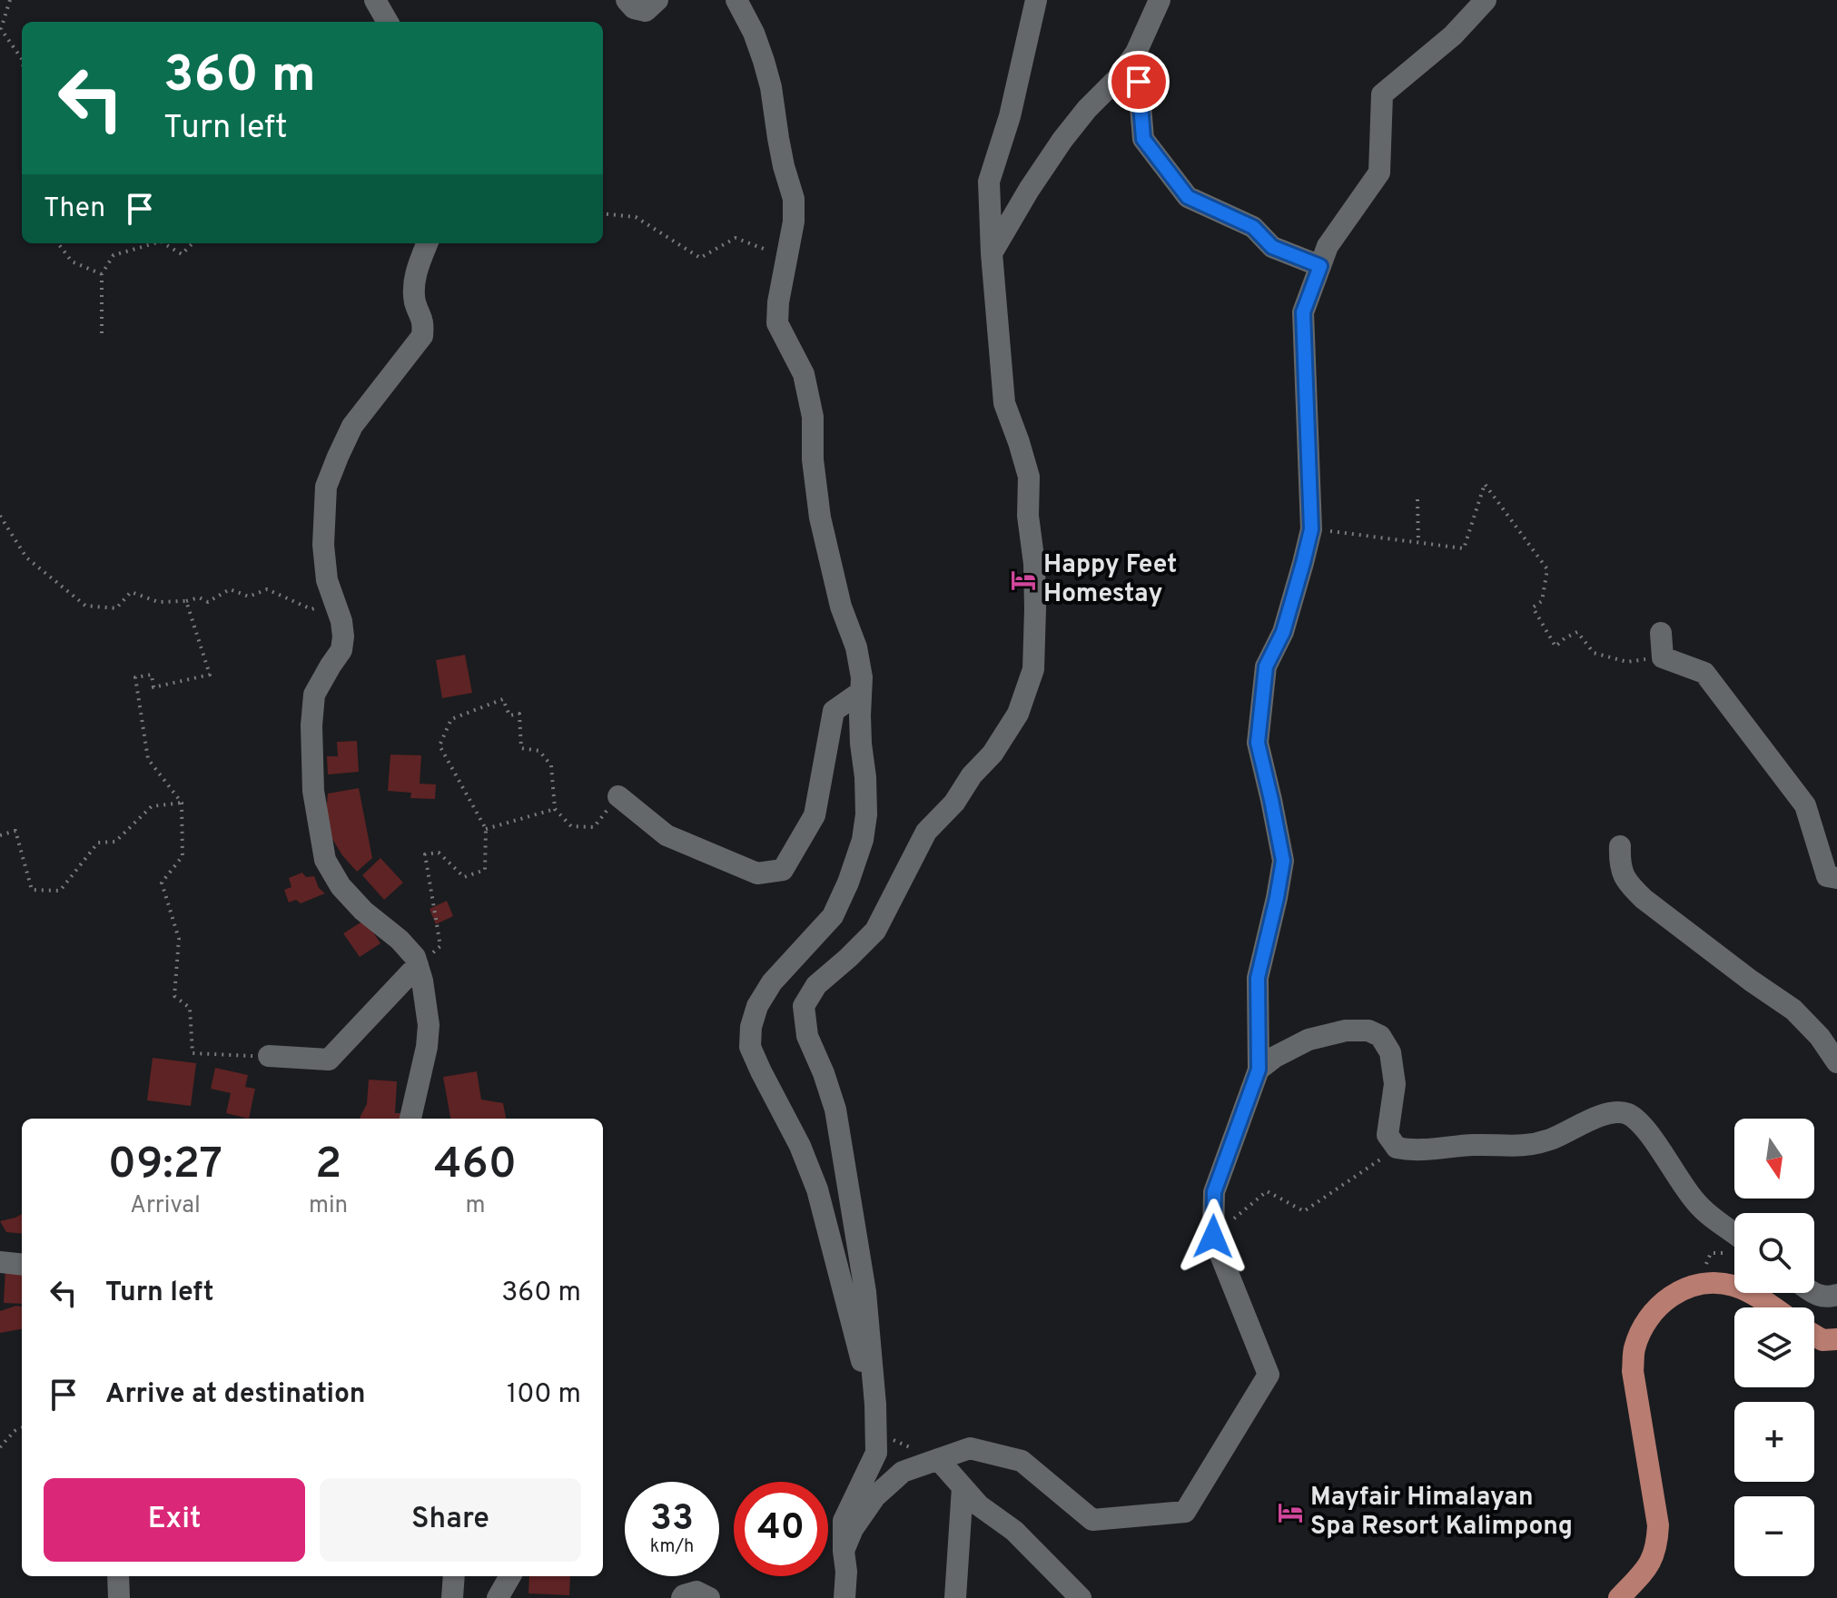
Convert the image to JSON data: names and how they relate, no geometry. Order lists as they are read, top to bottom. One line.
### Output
{"places":{"hotel":["Happy Feet Homestay","Mayfair Himalayan Spa Resort Kalimpong"]},"north":"bottom","page":{"turn":["360 m","Turn left"],"then":"Then","map_buttons":["+","−"],"eta":["09:27","Arrival","2","min","460","m"],"list":[{"name":"Turn left","value":"360 m"},{"name":"Arrive at destination","value":"100 m"}],"buttons":["Exit","Share"],"speed":"33 km/h","limit":"40"}}
